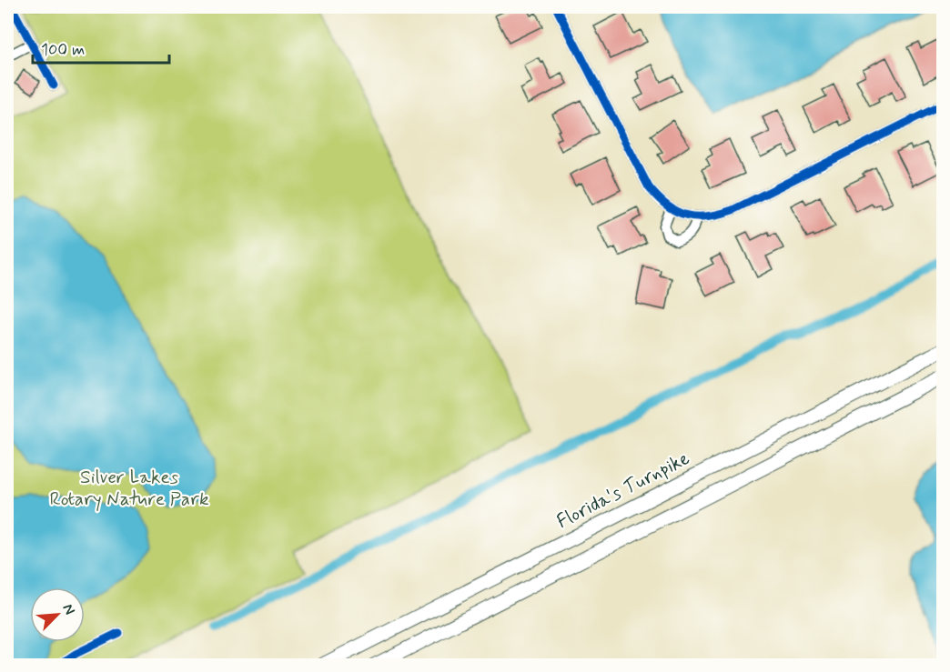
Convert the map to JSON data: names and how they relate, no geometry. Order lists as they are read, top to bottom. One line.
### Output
{"streets":{"highway":["Florida's Turnpike"]},"parks":["Silver Lakes Rotary Nature Park"],"scale_bar":"100 m","north":"top right"}
